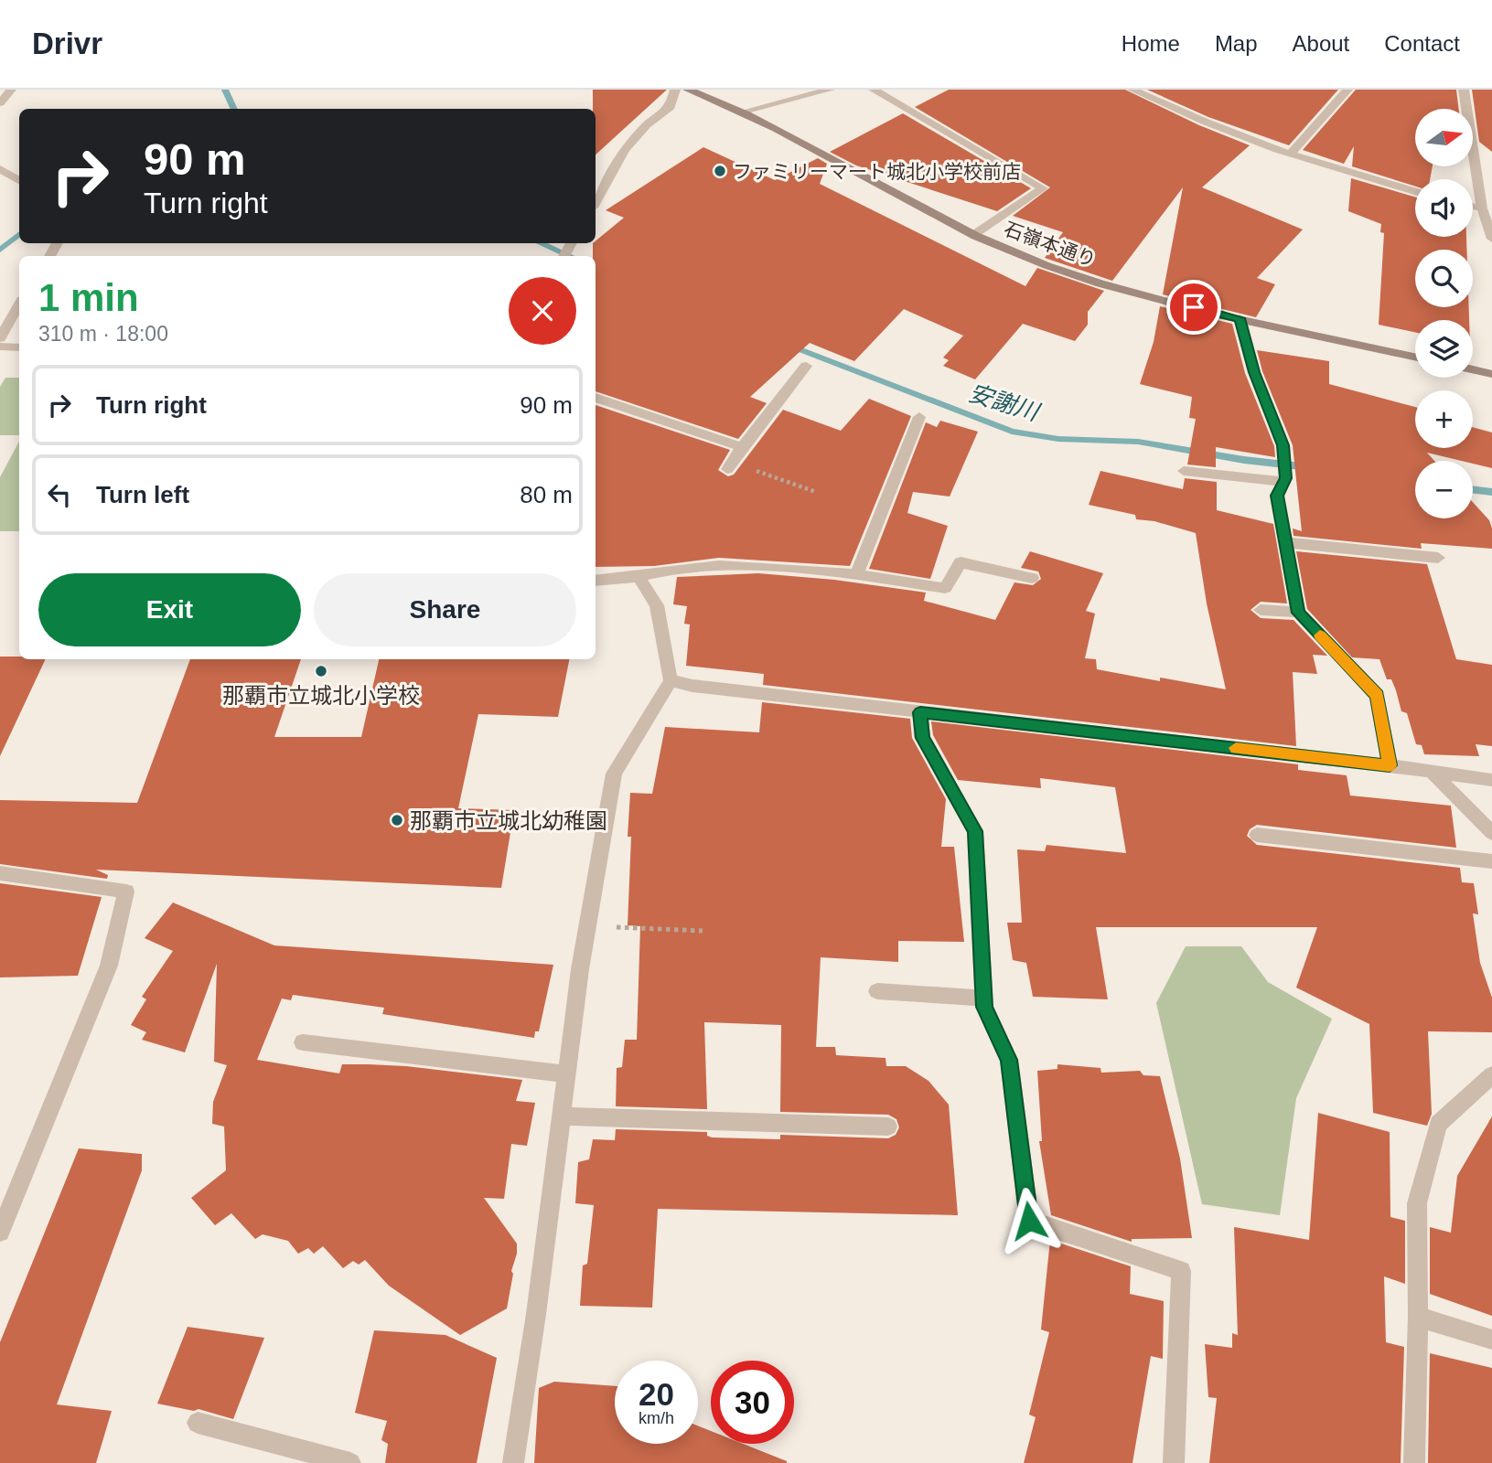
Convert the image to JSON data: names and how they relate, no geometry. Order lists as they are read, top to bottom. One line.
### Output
{"streets":{"main road":["石嶺本通り"]},"water":["安謝川"],"places":["ファミリーマート城北小学校前店","那覇市立城北小学校","那覇市立城北幼稚園"],"north":"right","page":{"header":"Drivr","nav":["Home","Map","About","Contact"],"map_buttons":["+","−"],"turn":["90 m","Turn right"],"heading":["1 min","310 m · 18:00"],"list":[{"name":"Turn right","value":"90 m"},{"name":"Turn left","value":"80 m"}],"buttons":["Exit","Share"],"speed":"20 km/h","limit":"30"}}
